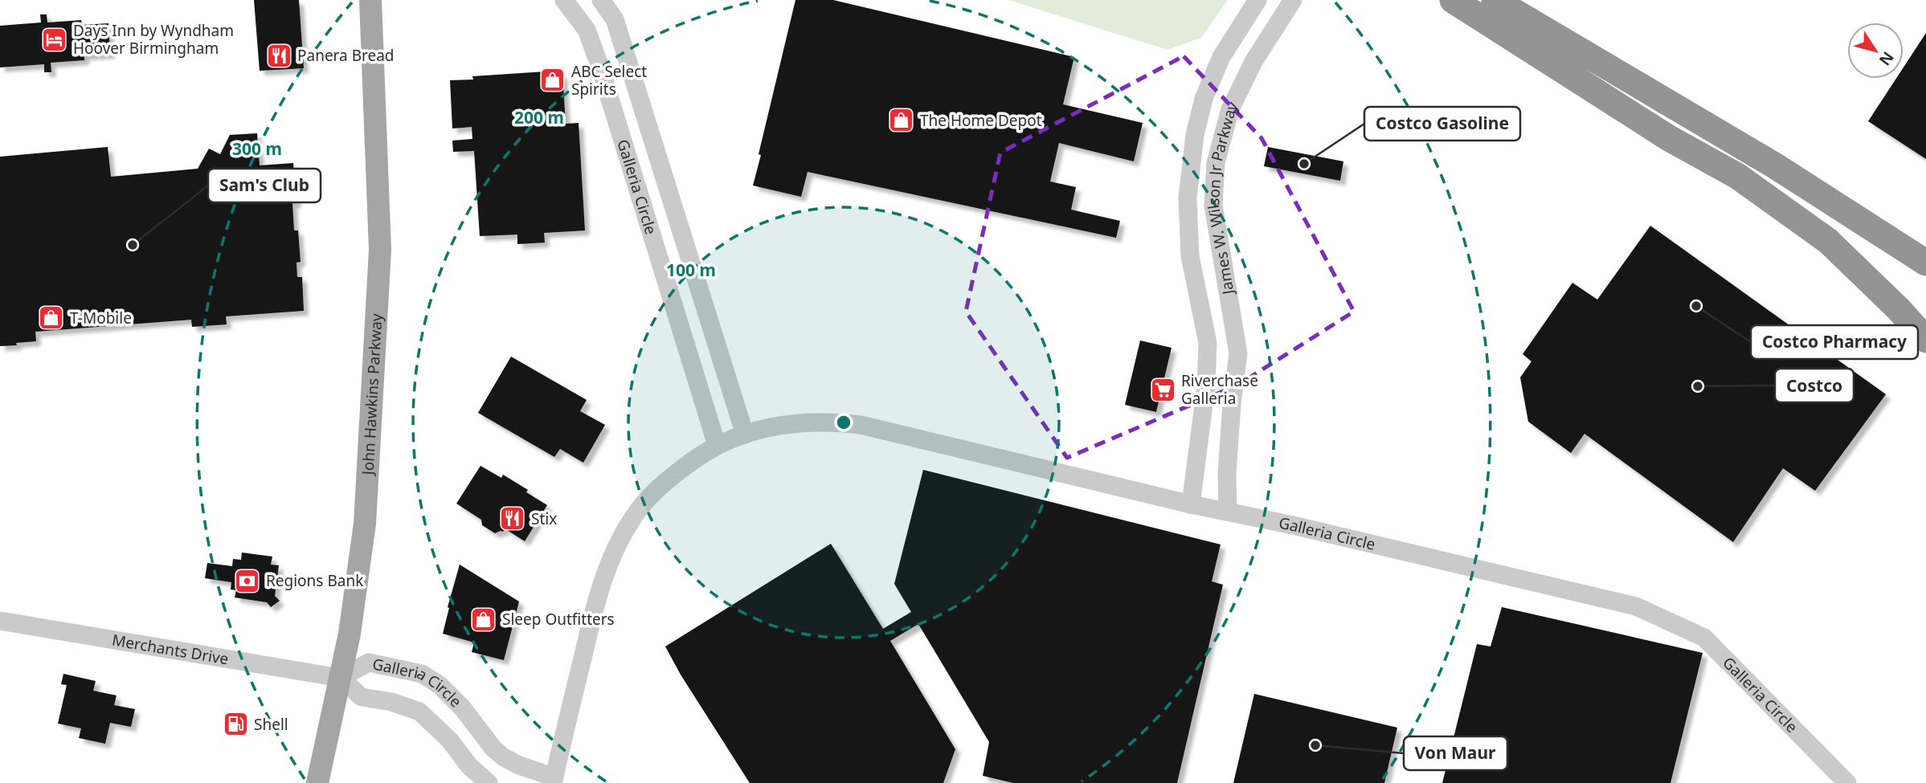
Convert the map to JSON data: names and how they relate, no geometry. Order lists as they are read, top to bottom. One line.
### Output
{"streets":{"main road":["John Hawkins Parkway"],"street":["Galleria Circle","James W. Wilson Jr Parkway","Merchants Drive"]},"crossings":[["Galleria Circle","James W. Wilson Jr Parkway"],["Galleria Circle","John Hawkins Parkway"],["Galleria Circle","Merchants Drive"],["John Hawkins Parkway","Merchants Drive"]],"places":{"hotel":["Days Inn by Wyndham Hoover Birmingham"],"restaurant":["Panera Bread","Stix"],"shop":["ABC Select Spirits","The Home Depot","T-Mobile","Sleep Outfitters"],"other":["Costco Gasoline","Sam's Club","Costco Pharmacy","Costco","Von Maur"],"supermarket":["Riverchase Galleria"],"bank":["Regions Bank"],"fuel station":["Shell"]},"north":"bottom right","rings":["200 m","300 m","100 m"]}
